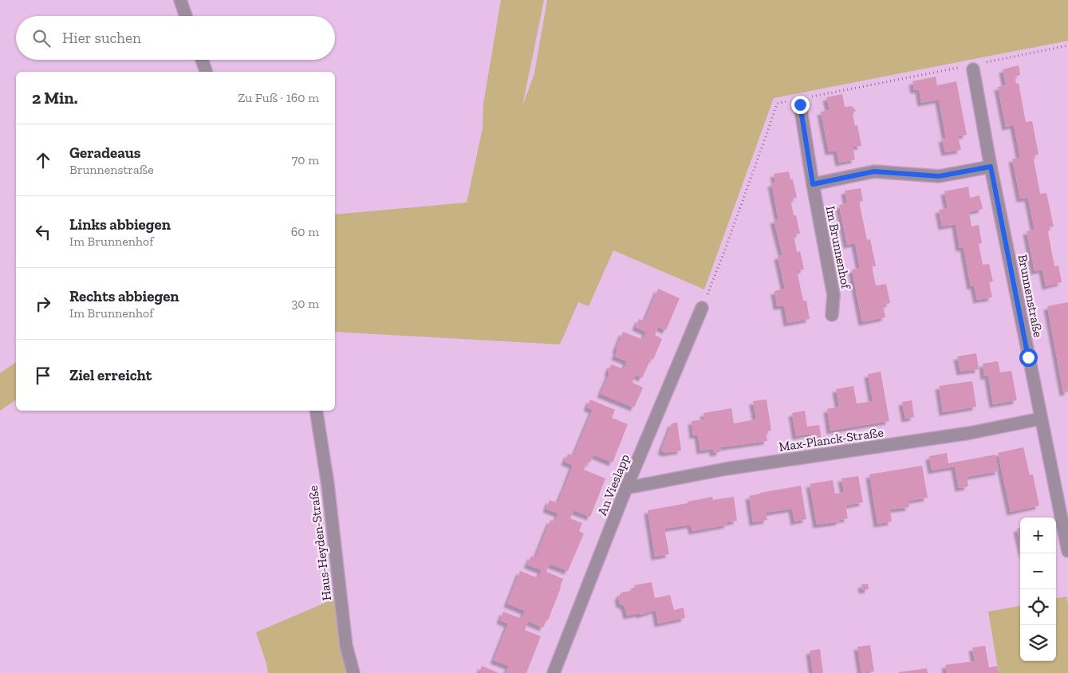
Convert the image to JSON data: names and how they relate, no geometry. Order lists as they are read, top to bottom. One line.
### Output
{"streets":{"street":["Im Brunnenhof","Brunnenstraße","Max-Planck-Straße","An Vieslapp","Haus-Heyden-Straße"]},"crossings":[["Brunnenstraße","Max-Planck-Straße"],["Max-Planck-Straße","An Vieslapp"]],"page":{"search":"Hier suchen","heading":["2 Min.","Zu Fuß · 160 m"],"list":[["Geradeaus","Brunnenstraße","70 m"],["Links abbiegen","Im Brunnenhof","60 m"],["Rechts abbiegen","Im Brunnenhof","30 m"],"Ziel erreicht"],"map_buttons":["+","−"]}}
